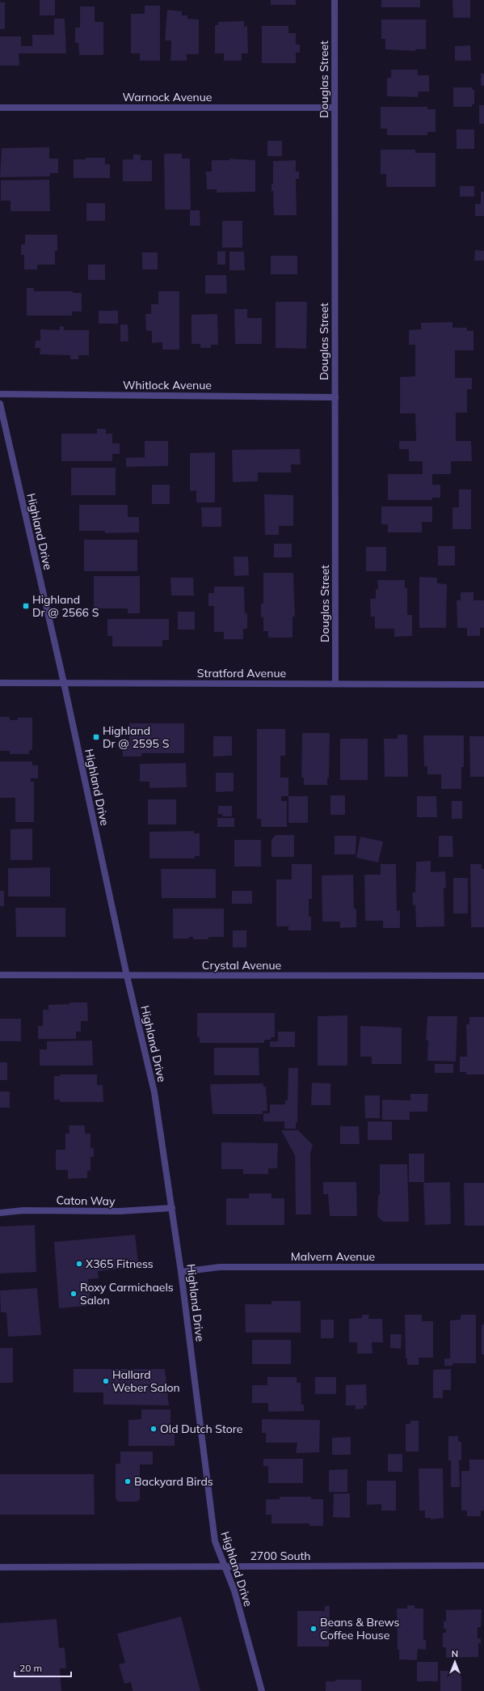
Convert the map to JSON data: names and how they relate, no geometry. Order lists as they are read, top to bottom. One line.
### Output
{"streets":{"street":["Douglas Street","Warnock Avenue","Whitlock Avenue","Highland Drive","Stratford Avenue","Crystal Avenue","Caton Way","Malvern Avenue","2700 South"]},"crossings":[["Douglas Street","Warnock Avenue"],["Douglas Street","Whitlock Avenue"],["Douglas Street","Stratford Avenue"],["Highland Drive","Stratford Avenue"],["Highland Drive","Crystal Avenue"],["Highland Drive","Caton Way"],["Highland Drive","Malvern Avenue"],["Highland Drive","2700 South"]],"places":{"transit":["Highland Dr @ 2566 S","Highland Dr @ 2595 S"],"other":["X365 Fitness","Roxy Carmichaels Salon","Hallard Weber Salon","Old Dutch Store","Backyard Birds","Beans & Brews Coffee House"]},"scale_bar":"20 m","north":"top"}
